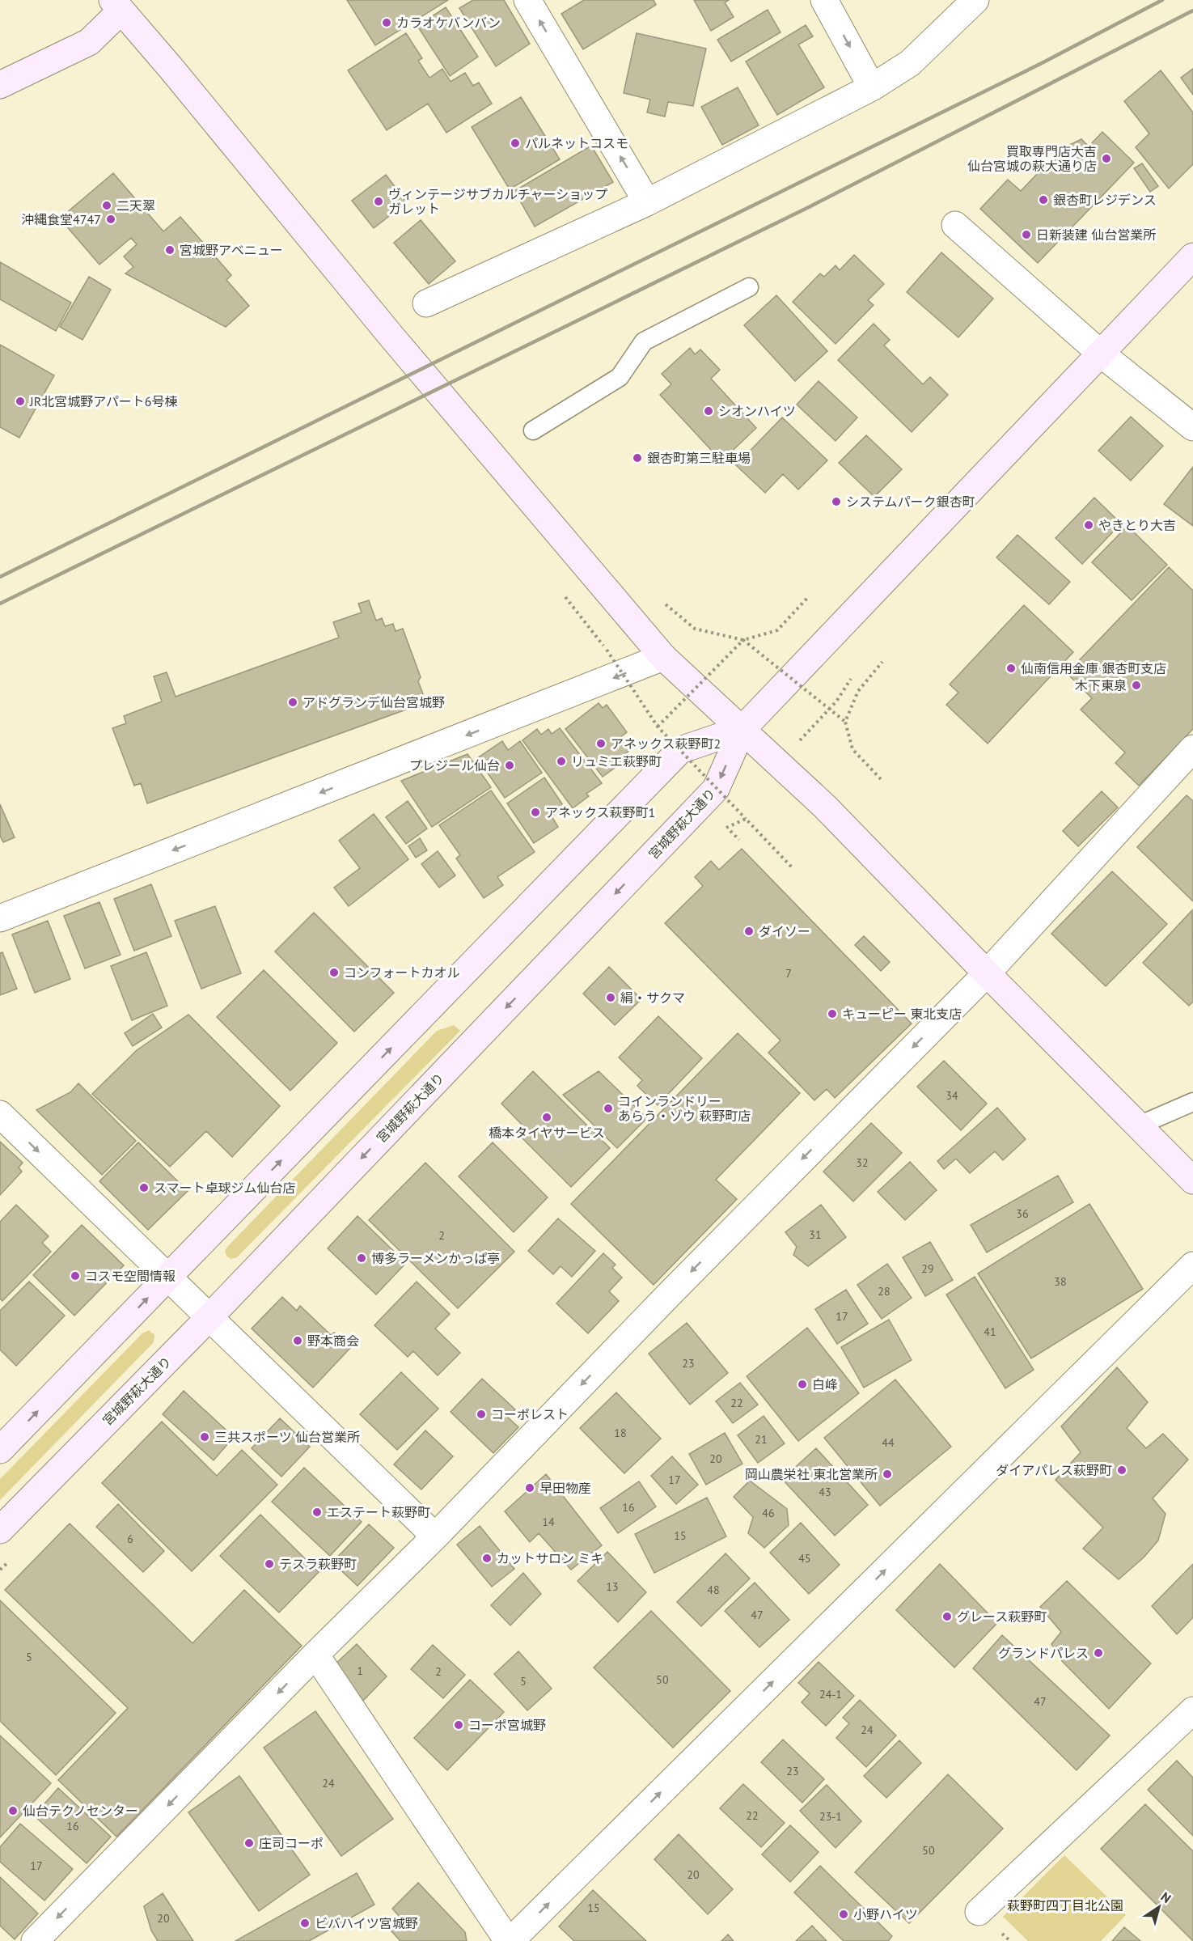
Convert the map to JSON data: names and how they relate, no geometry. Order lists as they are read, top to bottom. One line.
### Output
{"streets":{"street":["宮城野萩大通り"]},"parks":["萩野町四丁目北公園"],"places":["カラオケバンバン","パルネットコスモ","買取専門店大吉 仙台宮城の萩大通り店","銀杏町レジデンス","ヴィンテージサブカルチャーショップ ガレット","二天翠","沖縄食堂4747","日新装建 仙台営業所","宮城野アベニュー","JR北宮城野アパート6号棟","シオンハイツ","銀杏町第三駐車場","システムパーク銀杏町","やきとり大吉","仙南信用金庫 銀杏町支店","木下東泉","アドグランデ仙台宮城野","アネックス萩野町2","リュミエ萩野町","プレジール仙台","アネックス萩野町1","ダイソー","コンフォートカオル","絹・サクマ","キューピー 東北支店","コインランドリー あらう・ゾウ 萩野町店","橋本タイヤサービス","スマート卓球ジム仙台店","博多ラーメンかっぱ亭","コスモ空間情報","野本商会","白峰","コーポレスト","三共スポーツ 仙台営業所","ダイアパレス萩野町","岡山農栄社 東北営業所","早田物産","エステート萩野町","カットサロン ミキ","テスラ萩野町","グレース萩野町","グランドパレス","コーポ宮城野","仙台テクノセンター","庄司コーポ","小野ハイツ","ビバハイツ宮城野"],"house_numbers":["7","34","32","36","31","2","29","38","28","17","41","23","22","18","21","44","20","17","43","16","46","14","15","6","45","13","48","47","5","1","2","50","5","24-1","47","24","23","24","22","23-1","16","50","17","20","15","20"],"north":"top right"}
